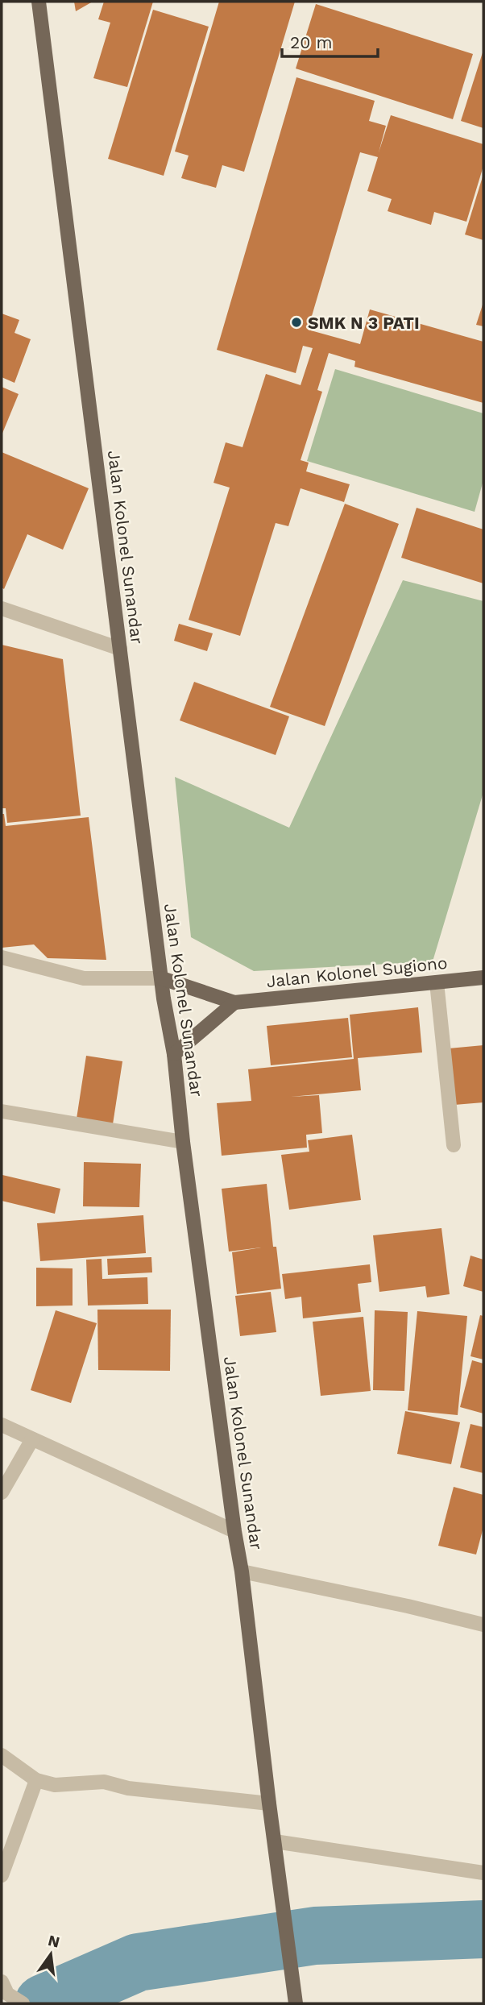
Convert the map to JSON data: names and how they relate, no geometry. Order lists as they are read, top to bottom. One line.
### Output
{"streets":{"main road":["Jalan Kolonel Sunandar","Jalan Kolonel Sugiono"]},"crossings":[["Jalan Kolonel Sunandar","Jalan Kolonel Sugiono"]],"places":["SMK N 3 PATI"],"scale_bar":"20 m","north":"top"}
